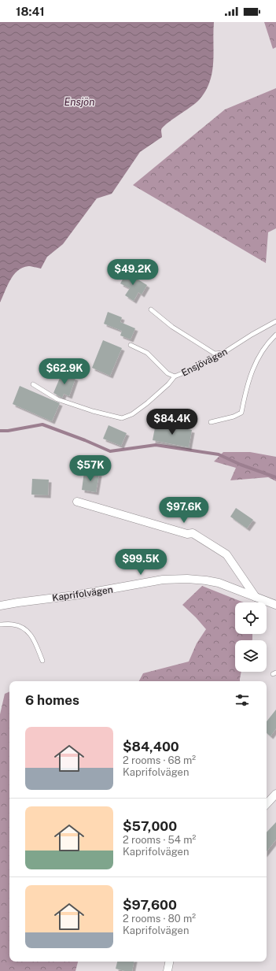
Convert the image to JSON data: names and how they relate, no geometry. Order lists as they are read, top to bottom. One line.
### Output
{"streets":{"street":["Kaprifolvägen"],"lane":["Ensjövägen"]},"water":["Ensjön"],"page":{"status":"18:41","price":["$49.2K","$62.9K","$84.4K","$57K","$97.6K","$99.5K"],"heading":"6 homes","list":[{"name":"$84,400","note":"2 rooms · 68 m² · Kaprifolvägen"},{"name":"$57,000","note":"2 rooms · 54 m² · Kaprifolvägen"},{"name":"$97,600","note":"2 rooms · 80 m² · Kaprifolvägen"}]}}
